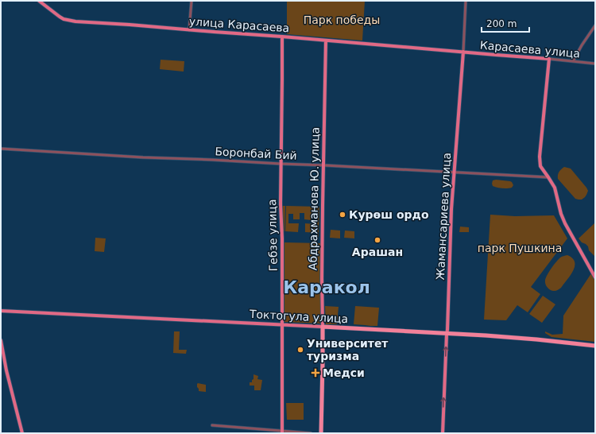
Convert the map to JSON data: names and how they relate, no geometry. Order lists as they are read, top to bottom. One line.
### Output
{"streets":{"highway":["Абдрахманова Ю. улица","Токтогула улица"],"main road":["улица Карасаева","Карасаева улица","Жамансариева улица","Гебзе улица"],"street":["Боронбай Бий"]},"crossings":[["улица Карасаева","Карасаева улица"],["улица Карасаева","Абдрахманова Ю. улица"],["улица Карасаева","Жамансариева улица"],["улица Карасаева","Гебзе улица"],["Карасаева улица","Жамансариева улица"],["Боронбай Бий","Абдрахманова Ю. улица"],["Боронбай Бий","Жамансариева улица"],["Боронбай Бий","Гебзе улица"],["Абдрахманова Ю. улица","Токтогула улица"],["Жамансариева улица","Токтогула улица"],["Гебзе улица","Токтогула улица"]],"districts":["Каракол"],"parks":["Парк победы","парк Пушкина"],"places":{"other":["Курөш ордо","Арашан","Университет туризма"],"health":["Медси"]},"scale_bar":"200 m"}
